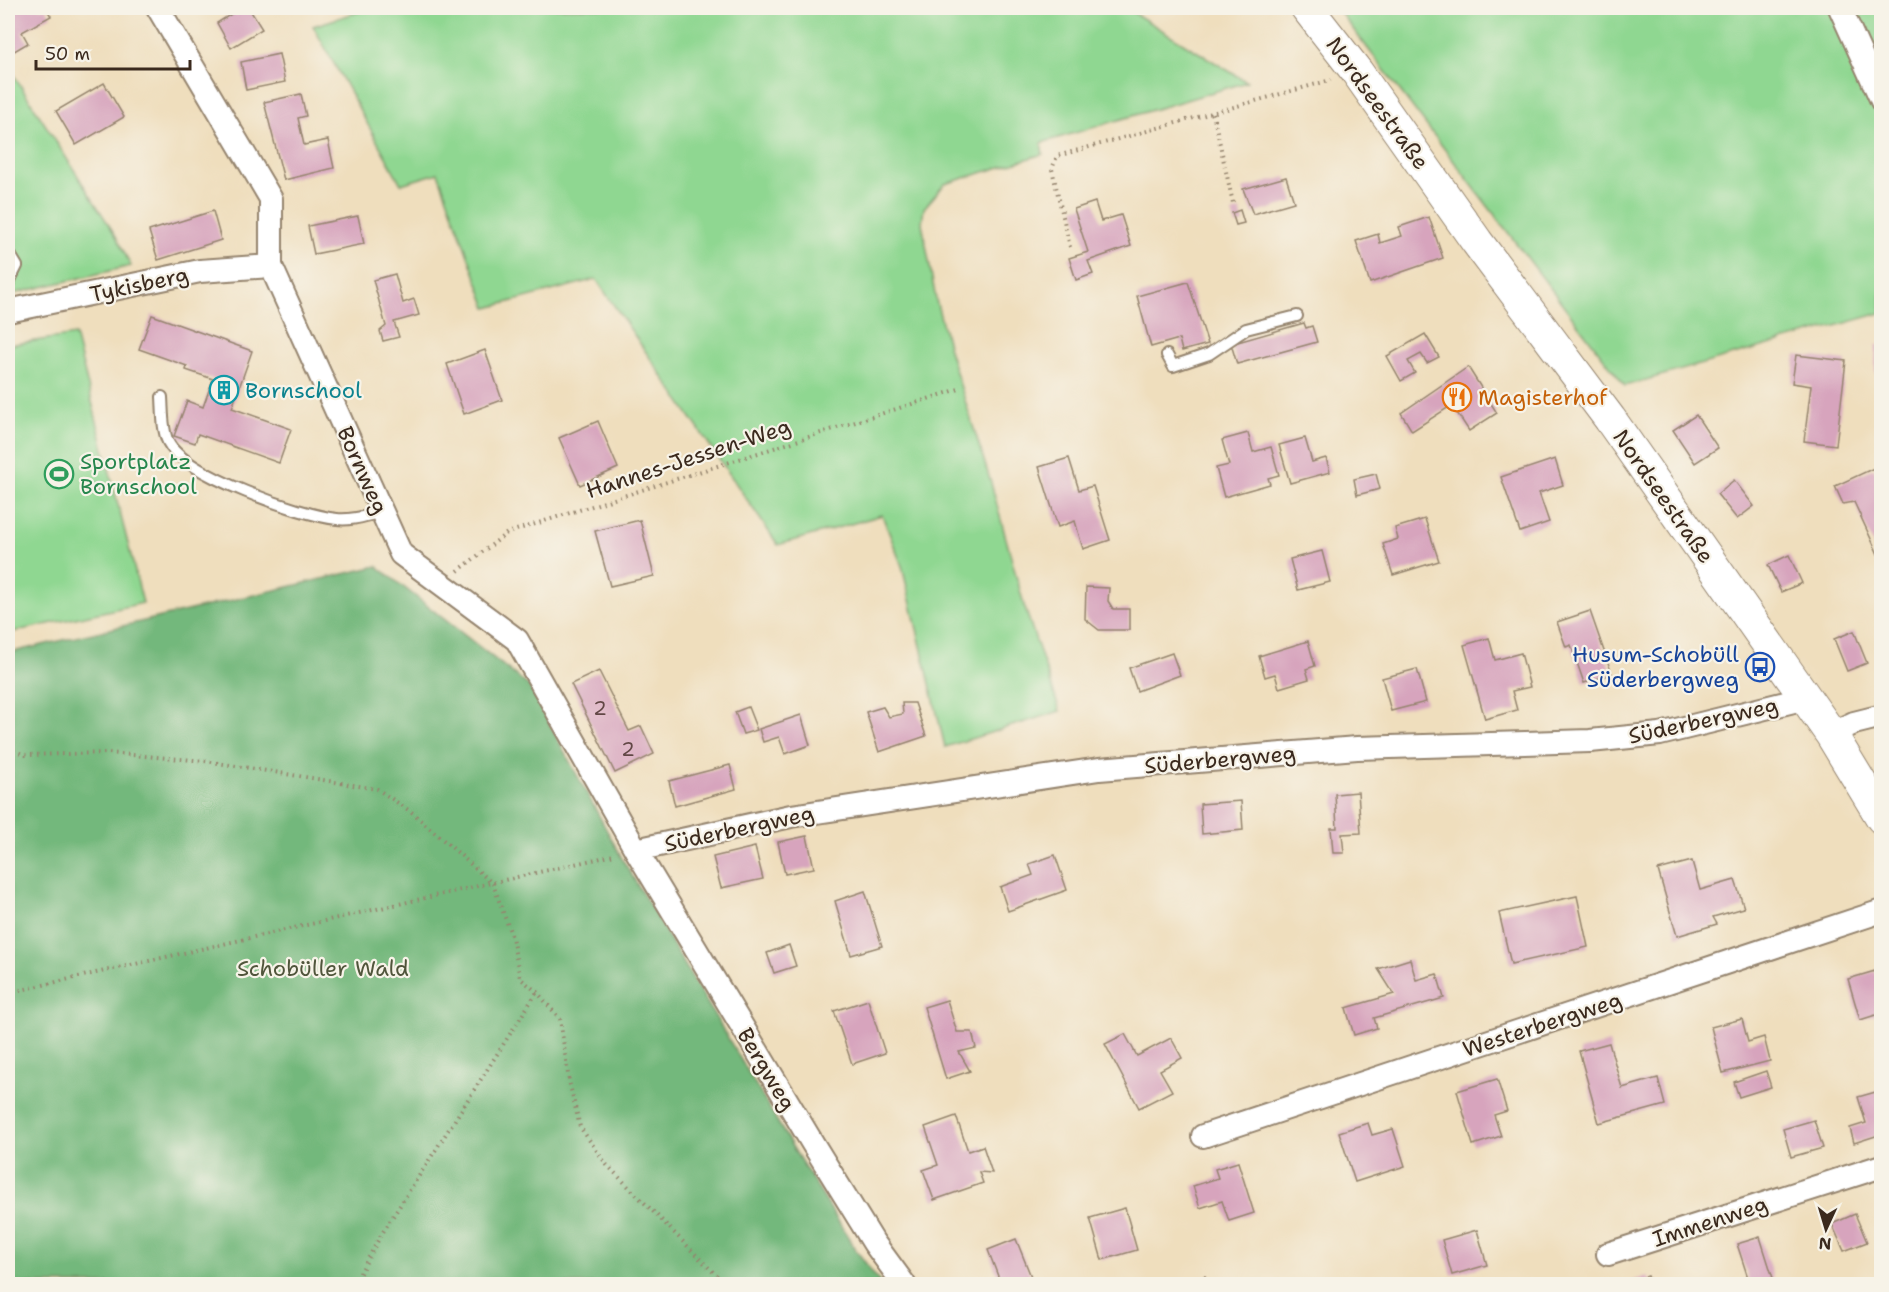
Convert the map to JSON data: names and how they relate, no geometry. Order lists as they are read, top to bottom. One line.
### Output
{"streets":{"main road":["Nordseestraße"],"street":["Tykisberg","Bornweg","Süderbergweg","Westerbergweg","Bergweg","Immenweg"],"path":["Hannes-Jessen-Weg"]},"crossings":[["Nordseestraße","Süderbergweg"],["Tykisberg","Bornweg"],["Hannes-Jessen-Weg","Bornweg"],["Bornweg","Süderbergweg"],["Bornweg","Bergweg"],["Süderbergweg","Bergweg"]],"parks":["Schobüller Wald"],"places":{"building":["Bornschool"],"restaurant":["Magisterhof"],"sports":["Sportplatz Bornschool"],"bus stop":["Husum-Schobüll Süderbergweg"]},"house_numbers":["2","2"],"scale_bar":"50 m","north":"bottom"}
